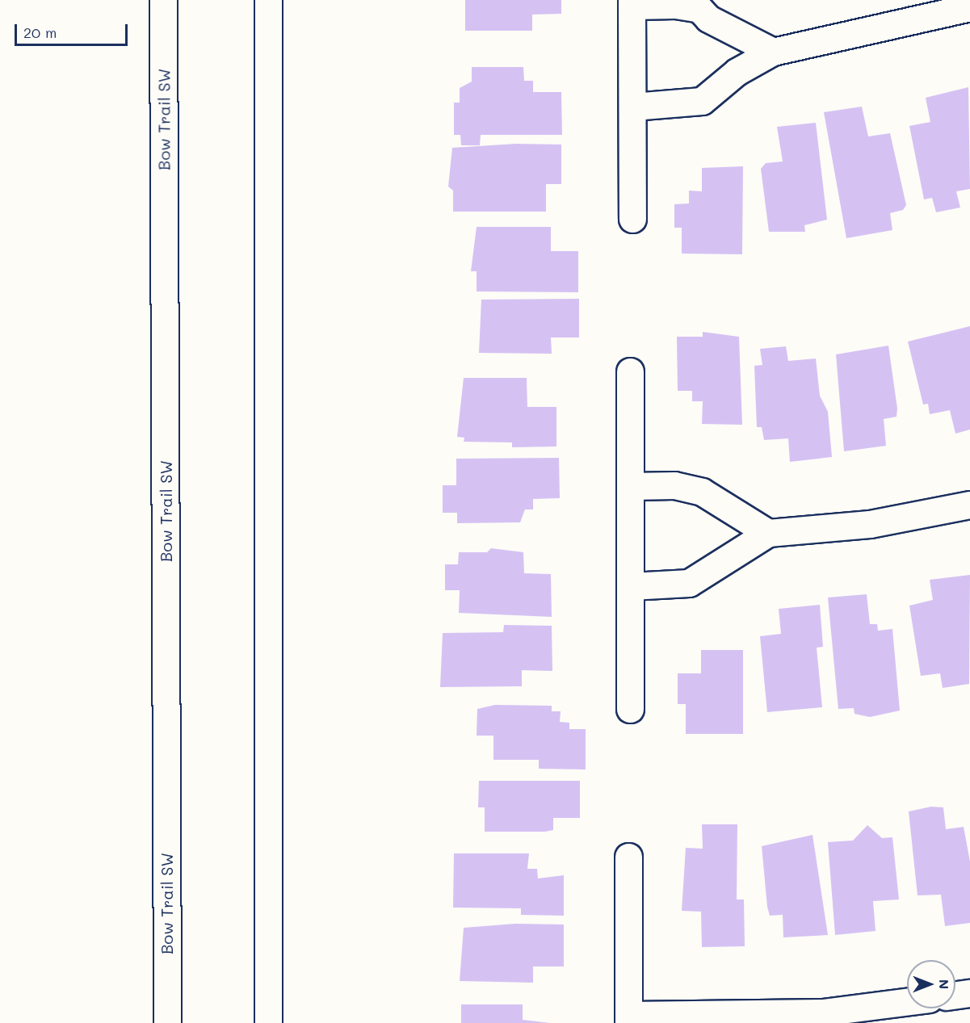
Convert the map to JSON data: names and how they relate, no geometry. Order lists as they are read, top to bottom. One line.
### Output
{"streets":{"street":["Bow Trail SW"]},"scale_bar":"20 m","north":"right"}
